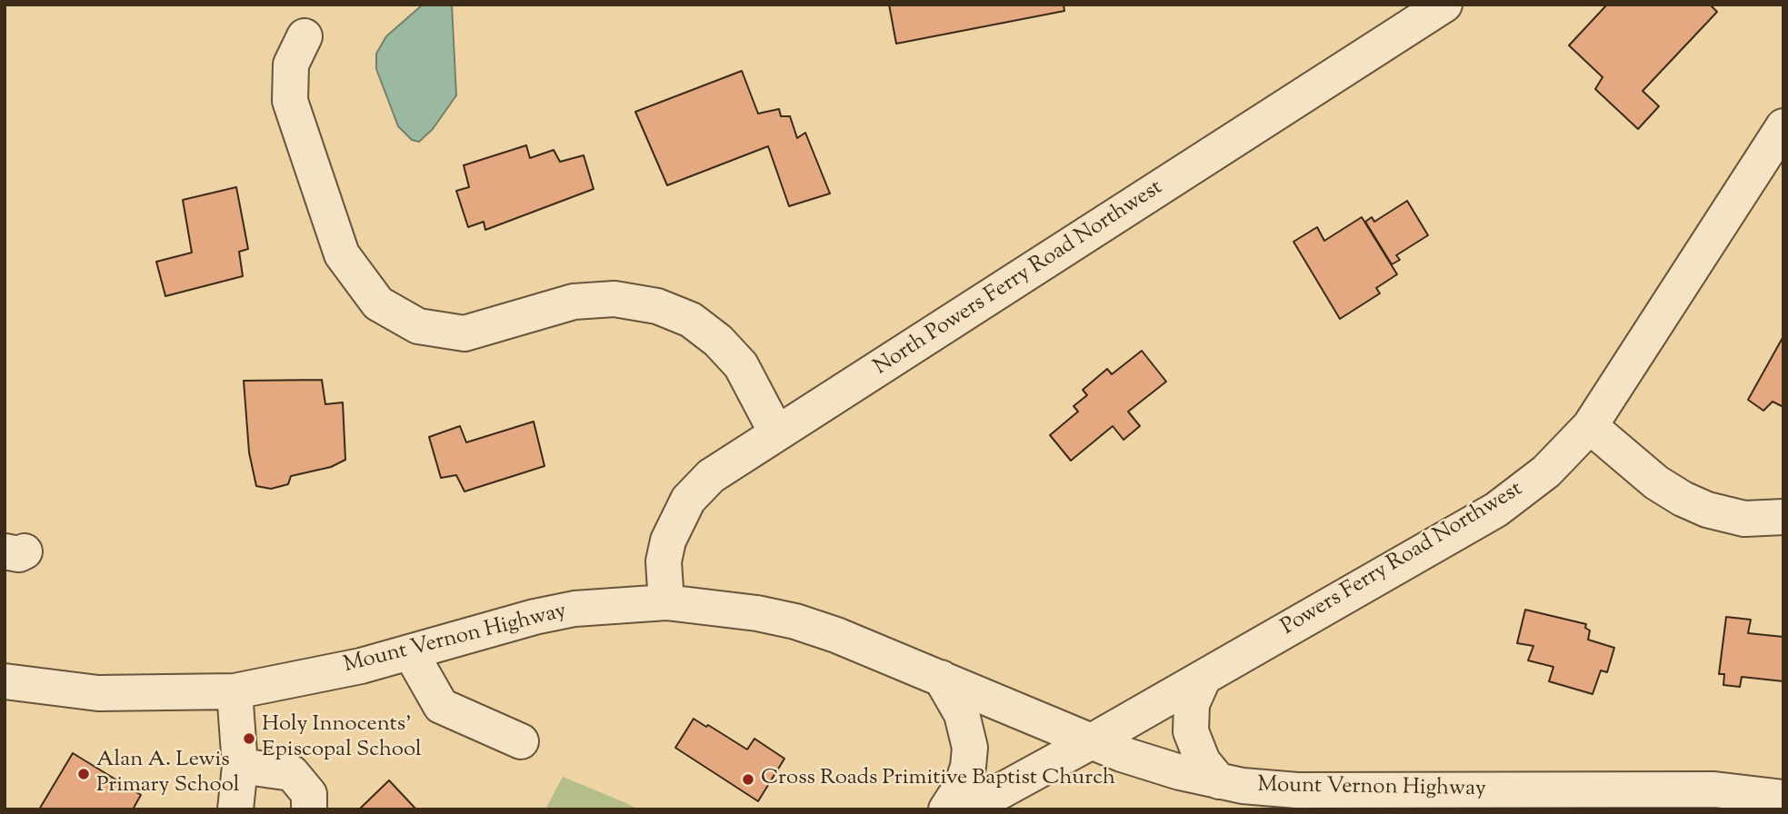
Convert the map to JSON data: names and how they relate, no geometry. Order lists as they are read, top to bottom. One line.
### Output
{"streets":{"street":["North Powers Ferry Road Northwest","Powers Ferry Road Northwest","Mount Vernon Highway"]},"crossings":[["North Powers Ferry Road Northwest","Mount Vernon Highway"],["Powers Ferry Road Northwest","Mount Vernon Highway"]],"places":["Holy Innocents' Episcopal School","Alan A. Lewis Primary School","Cross Roads Primitive Baptist Church"]}
